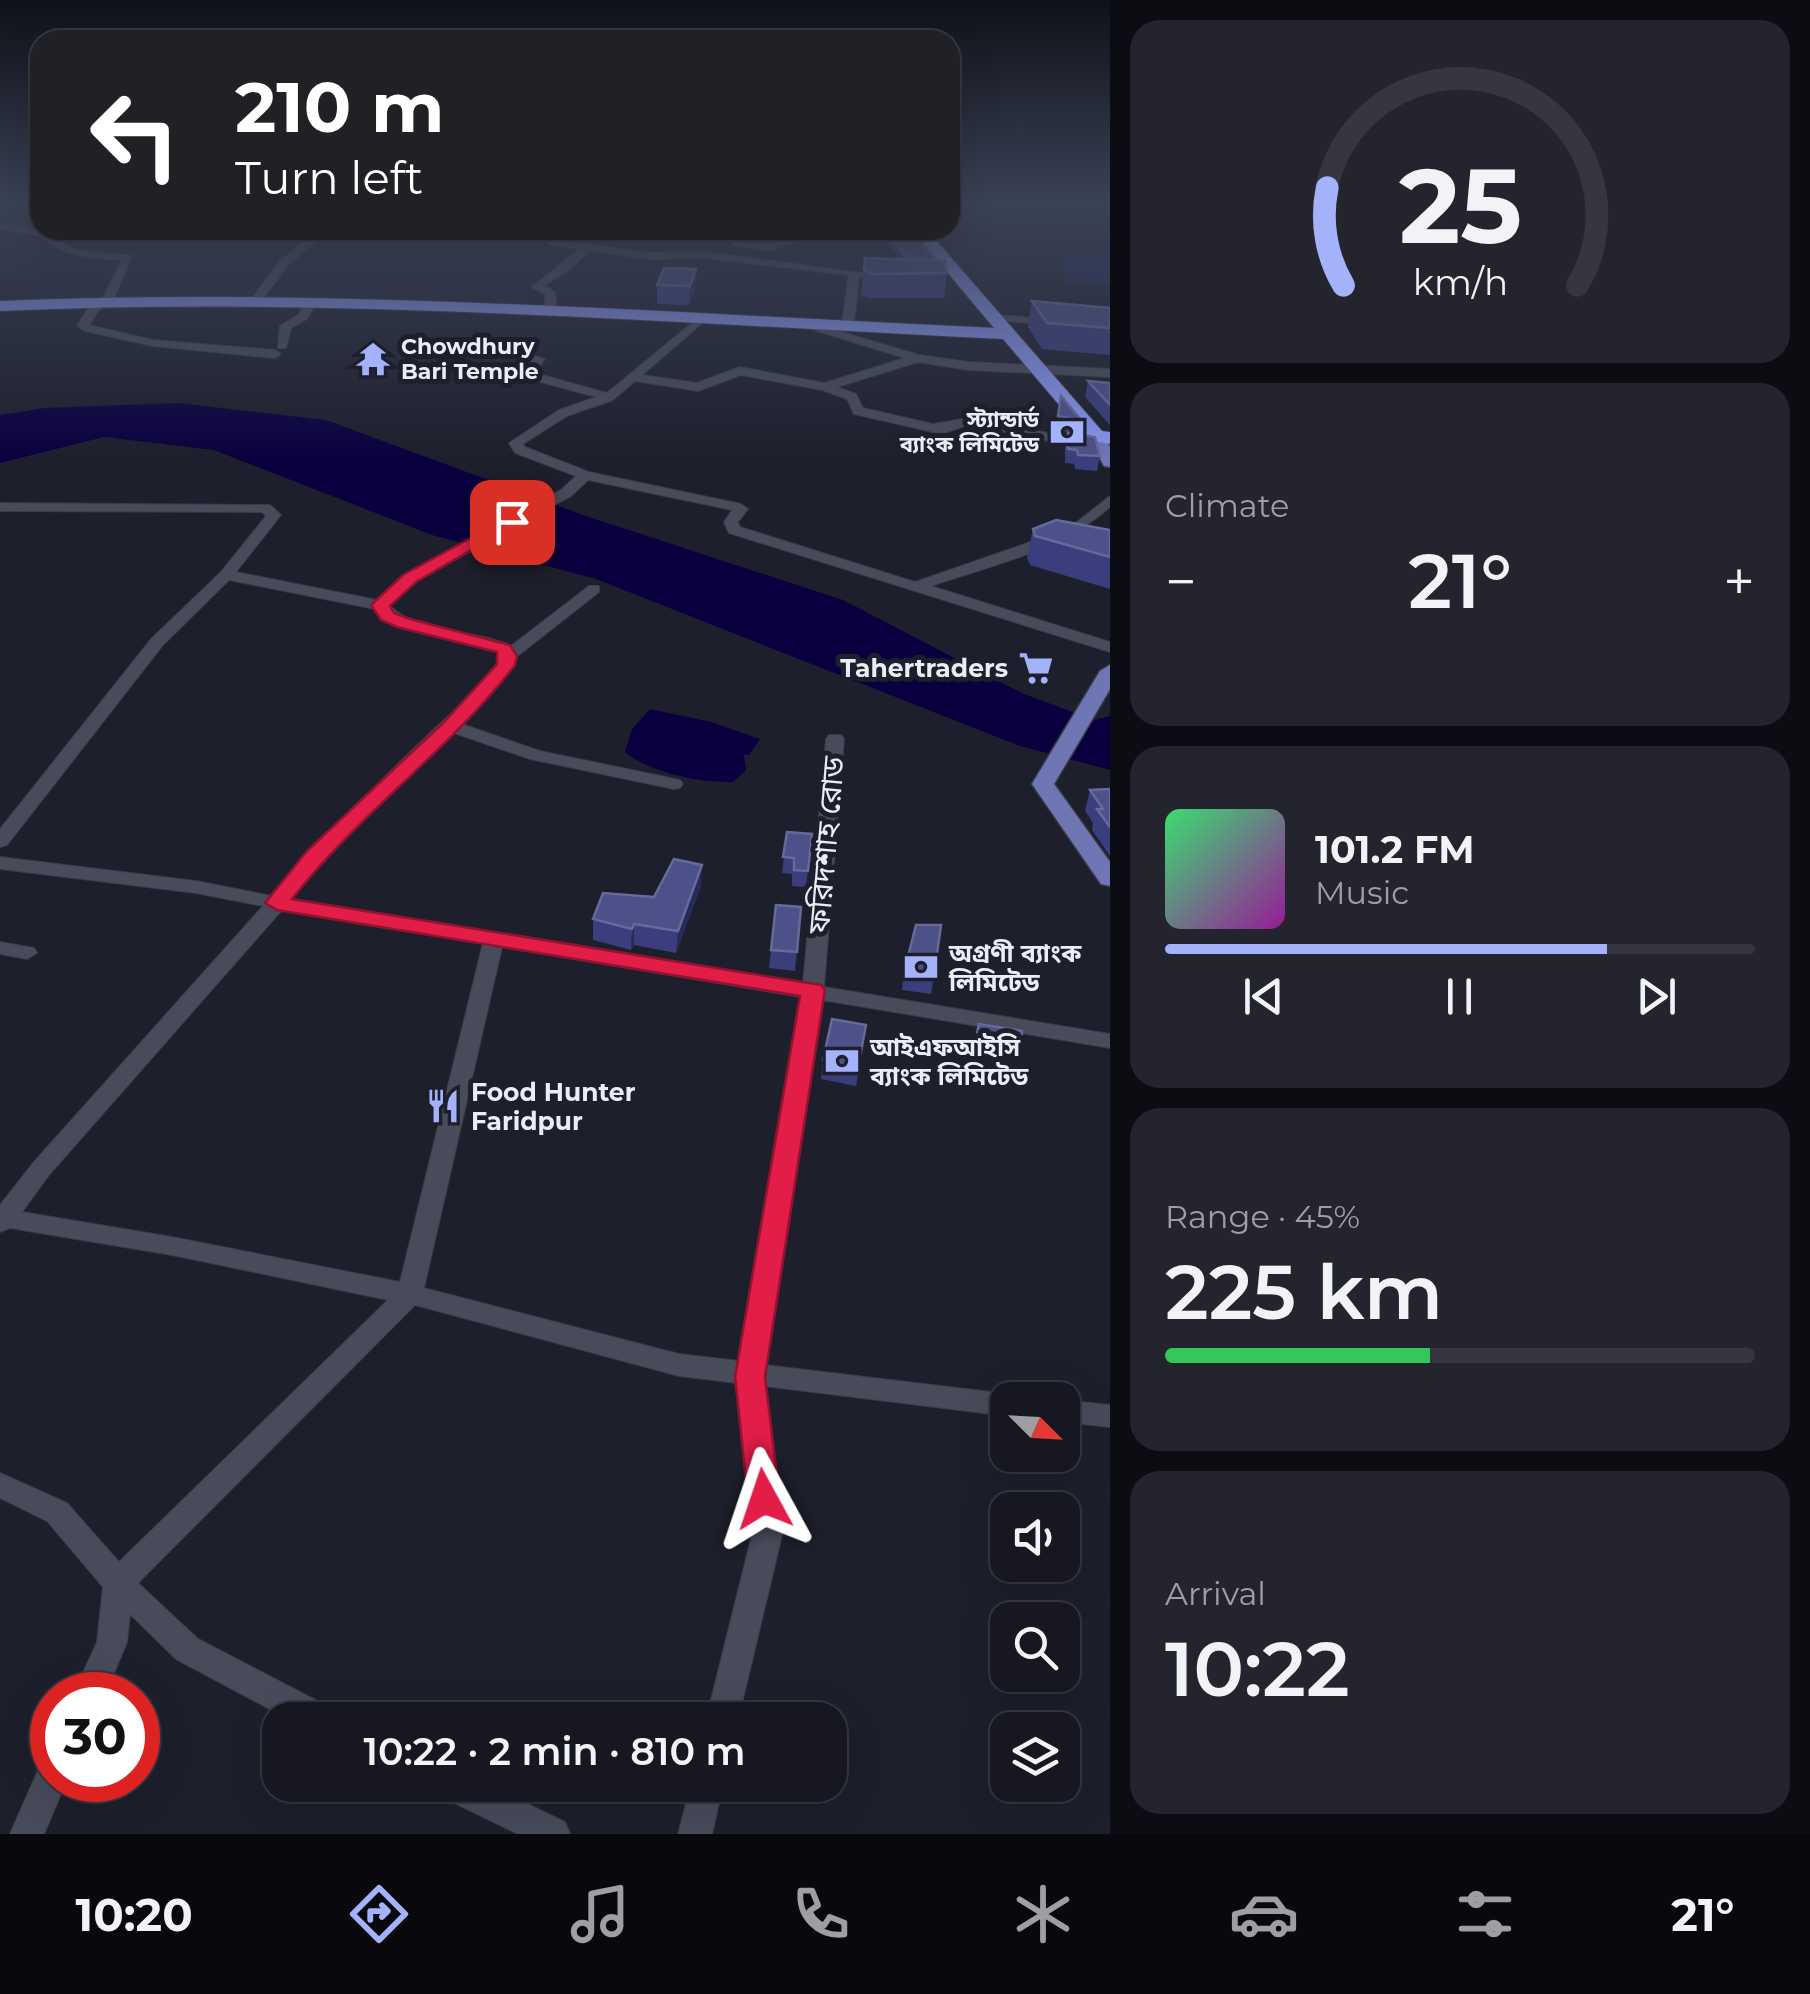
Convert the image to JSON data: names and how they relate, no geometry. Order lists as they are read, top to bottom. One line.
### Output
{"streets":{"street":["ফরিদশাহ রোড"]},"places":{"temple":["Chowdhury Bari Temple"],"bank":["স্ট্যান্ডার্ড ব্যাংক লিমিটেড","অগ্রণী ব্যাংক লিমিটেড","আইএফআইসি ব্যাংক লিমিটেড"],"supermarket":["Tahertraders"],"restaurant":["Food Hunter Faridpur"]},"north":"bottom right","page":{"turn":["210 m","Turn left"],"tile":["Climate",["Range · 45%","225 km"],["Arrival","10:22"]],"heat":["−","21°","+"],"song":["101.2 FM","Music"],"limit":"30","trip":"10:22 · 2 min · 810 m","tabs":["10:20","21°"],"gauge":["25","km/h"]}}
